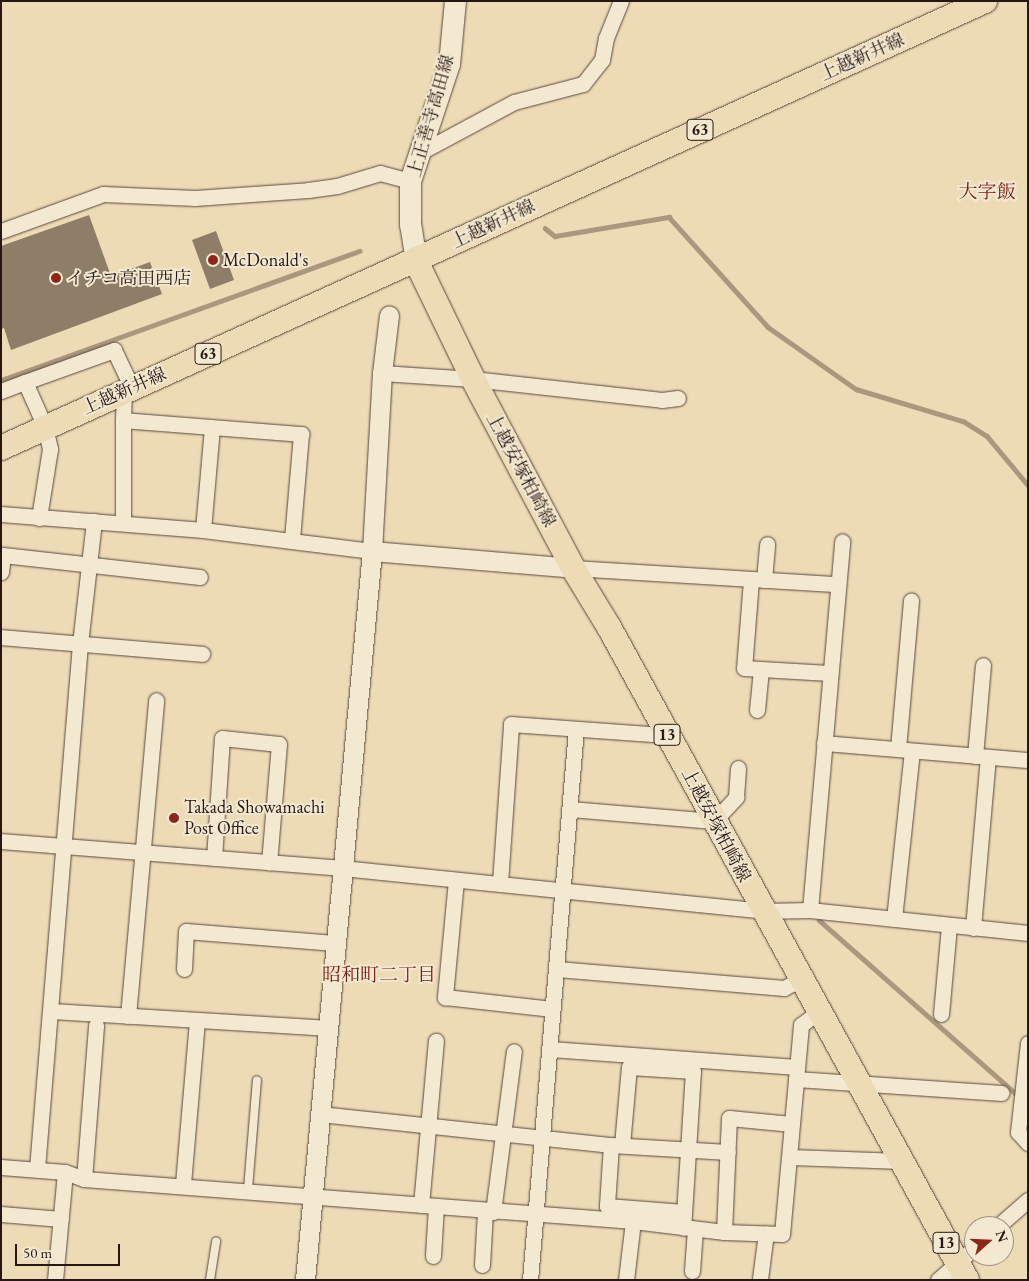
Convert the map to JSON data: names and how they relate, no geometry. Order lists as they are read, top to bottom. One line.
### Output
{"streets":{"main road":["上越新井線","上正善寺高田線","63","上越安塚柏崎線","13"]},"crossings":[["上越新井線","上正善寺高田線"],["上越新井線","上越安塚柏崎線"],["上正善寺高田線","上越安塚柏崎線"]],"districts":["大字飯","昭和町二丁目"],"places":["McDonald's","イチコ高田西店","Takada Showamachi Post Office"],"scale_bar":"50 m","north":"right"}
